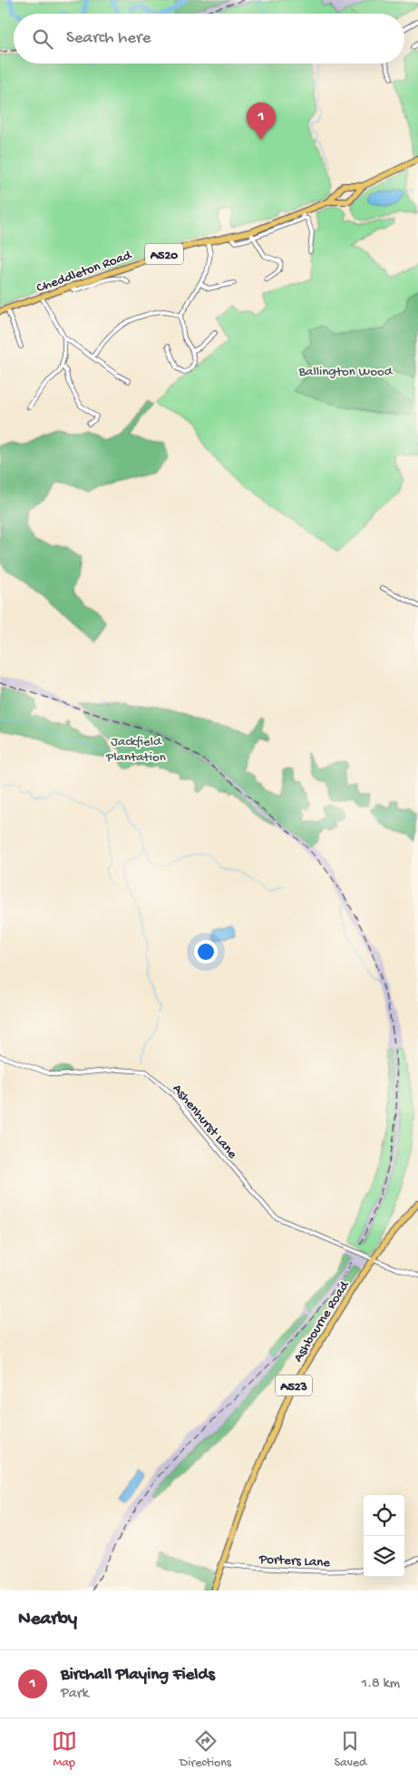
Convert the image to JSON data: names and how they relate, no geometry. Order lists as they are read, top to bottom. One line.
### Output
{"streets":{"highway":["A520","Cheddleton Road","Ashbourne Road","A523"],"street":["Ashenhurst Lane","Porters Lane"]},"crossings":[["Ashenhurst Lane","Ashbourne Road"],["Ashbourne Road","Porters Lane"]],"parks":["Ballington Wood","Jackfield Plantation"],"page":{"search":"Search here","pins":"1","heading":"Nearby","list":[{"mark":"1","name":"Birchall Playing Fields","note":"Park","value":"1.8 km"}],"nav":["Map","Directions","Saved"]}}
